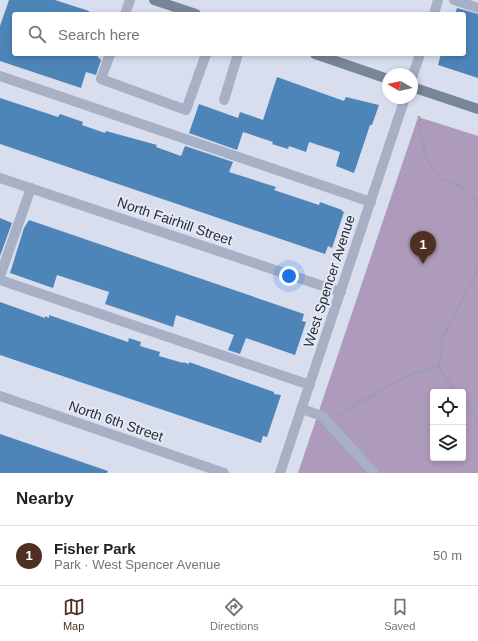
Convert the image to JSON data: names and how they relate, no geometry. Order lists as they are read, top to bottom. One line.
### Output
{"streets":{"street":["North Fairhill Street","West Spencer Avenue","North 6th Street"]},"crossings":[["North Fairhill Street","West Spencer Avenue"]],"north":"left","page":{"search":"Search here","pins":"1","heading":"Nearby","list":[{"mark":"1","name":"Fisher Park","note":"Park · West Spencer Avenue","value":"50 m"}],"nav":["Map","Directions","Saved"]}}
